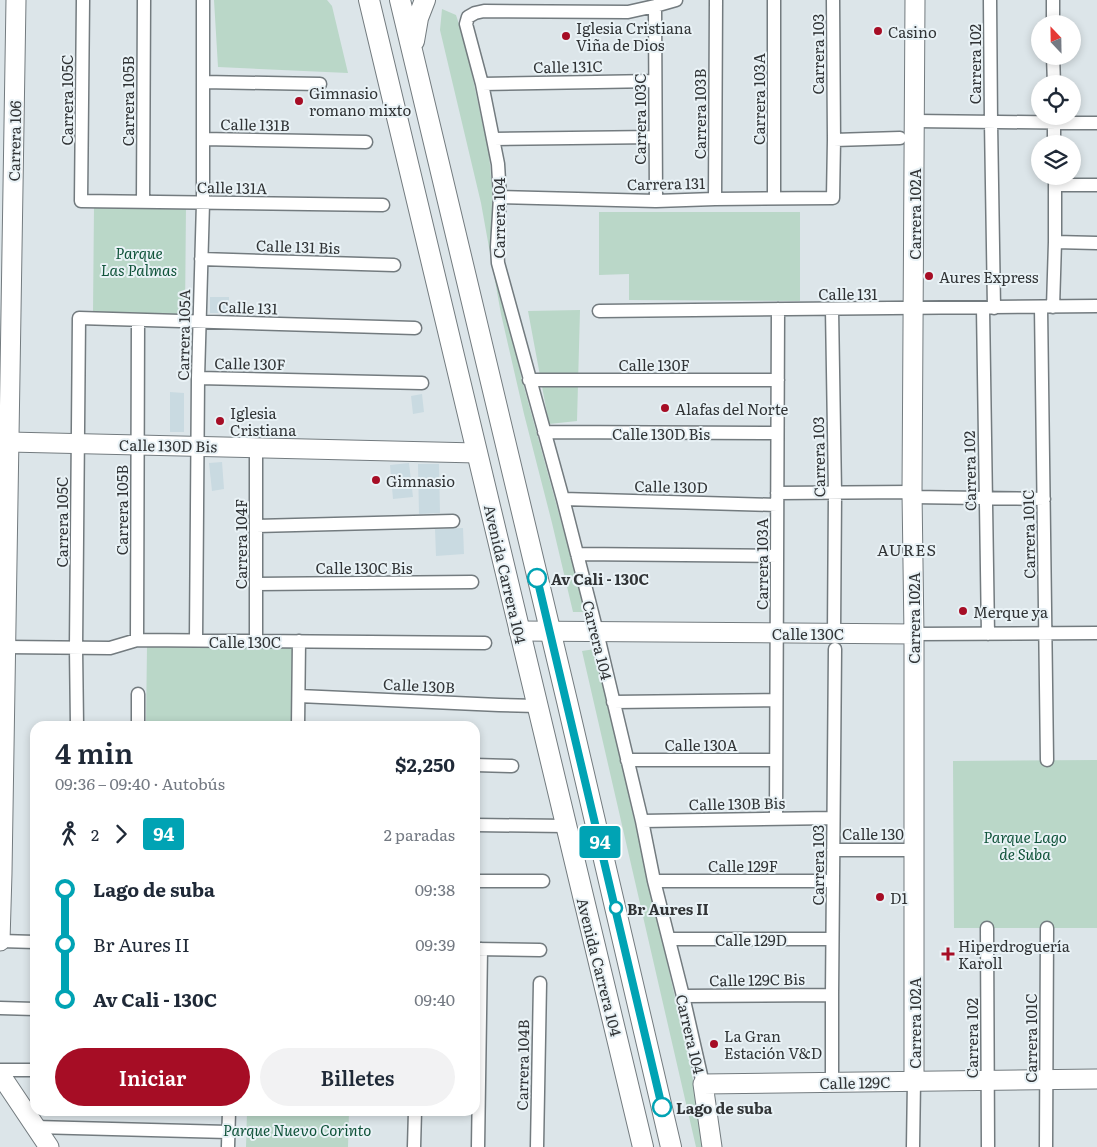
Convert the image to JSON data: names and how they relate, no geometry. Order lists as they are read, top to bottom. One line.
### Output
{"streets":{"main road":["Avenida Carrera 104"],"street":["Carrera 103","Carrera 102","Calle 131C","Carrera 103A","Carrera 105C","Carrera 105B","Carrera 103B","Carrera 103C","Calle 131B","Carrera 106","Carrera 131","Calle 131A","Carrera 102A","Carrera 104","Calle 131 Bis","Calle 131","Carrera 105A","Calle 130F","Calle 130D Bis","Calle 130D","Carrera 101C","Carrera 104F","Calle 130C Bis","Calle 130C","Calle 130B","Calle 130A","Calle 130B Bis","Calle 130","Calle 129F","Calle 129D","Calle 129C Bis","Carrera 104B","Calle 129C"]},"crossings":[["Carrera 103","Carrera 131"],["Carrera 103","Calle 131"],["Carrera 103","Calle 130D"],["Carrera 103","Calle 130C"],["Carrera 103","Calle 130B Bis"],["Carrera 103","Calle 130"],["Carrera 103","Calle 129F"],["Carrera 103","Calle 129D"],["Carrera 103","Calle 129C Bis"],["Carrera 103","Calle 129C"],["Carrera 102","Calle 131"],["Carrera 102","Calle 130D"],["Carrera 102","Calle 130C"],["Carrera 102","Calle 129C"],["Calle 131C","Carrera 103C"],["Calle 131C","Carrera 104"],["Carrera 103A","Carrera 131"],["Carrera 103A","Calle 131"],["Carrera 103A","Calle 130F"],["Carrera 103A","Calle 130D Bis"],["Carrera 103A","Calle 130D"],["Carrera 103A","Calle 130C"],["Carrera 103A","Calle 130A"],["Carrera 103A","Calle 130B Bis"],["Carrera 105C","Calle 131A"],["Carrera 105C","Calle 131"],["Carrera 105C","Calle 130D Bis"],["Carrera 105C","Calle 130C"],["Carrera 105B","Calle 131A"],["Carrera 105B","Calle 131"],["Carrera 105B","Calle 130D Bis"],["Carrera 105B","Calle 130C"],["Carrera 103B","Carrera 131"],["Carrera 103C","Carrera 131"],["Calle 131B","Carrera 105A"],["Carrera 106","Calle 130D Bis"],["Carrera 106","Calle 130C"],["Carrera 131","Carrera 104"],["Calle 131A","Carrera 105A"],["Carrera 102A","Calle 131"],["Carrera 102A","Calle 130D"],["Carrera 102A","Calle 130C"],["Carrera 102A","Calle 130"],["Carrera 102A","Calle 129C"],["Carrera 104","Calle 130F"],["Carrera 104","Calle 130D Bis"],["Carrera 104","Calle 130D"],["Carrera 104","Calle 130C"],["Carrera 104","Calle 130A"],["Carrera 104","Calle 130B Bis"],["Carrera 104","Calle 129F"],["Carrera 104","Calle 129D"],["Carrera 104","Calle 129C Bis"],["Carrera 104","Calle 129C"],["Calle 131 Bis","Carrera 105A"],["Calle 131","Carrera 105A"],["Calle 131","Carrera 101C"],["Carrera 105A","Calle 130F"],["Carrera 105A","Calle 130D Bis"],["Carrera 105A","Calle 130C"],["Calle 130D Bis","Carrera 104F"],["Calle 130D Bis","Avenida Carrera 104"],["Calle 130D","Carrera 101C"],["Carrera 101C","Calle 130C"],["Carrera 101C","Calle 129C"],["Carrera 104F","Calle 130C Bis"],["Carrera 104F","Calle 130C"],["Avenida Carrera 104","Calle 130C"],["Avenida Carrera 104","Calle 130B"]],"districts":["AURES"],"parks":["Parque Las Palmas","Parque Lago de Suba","Parque Nuevo Corinto"],"places":{"other":["Casino","Iglesia Cristiana Viña de Dios","Gimnasio romano mixto","Aures Express","Alafas del Norte","Iglesia Cristiana","Gimnasio","Av Cali - 130C","Merque ya","D1","Br Aures II","La Gran Estación V&D","Lago de suba"],"health":["Hiperdroguería Karoll"]},"lines":["bus line 94"],"north":"top","page":{"on_map":"94","heading":["4 min","09:36 – 09:40 · Autobús","$2,250"],"legs":["2","94","2 paradas"],"list":[{"name":"Lago de suba","value":"09:38"},{"name":"Br Aures II","value":"09:39"},{"name":"Av Cali - 130C","value":"09:40"}],"buttons":["Iniciar","Billetes"]}}
